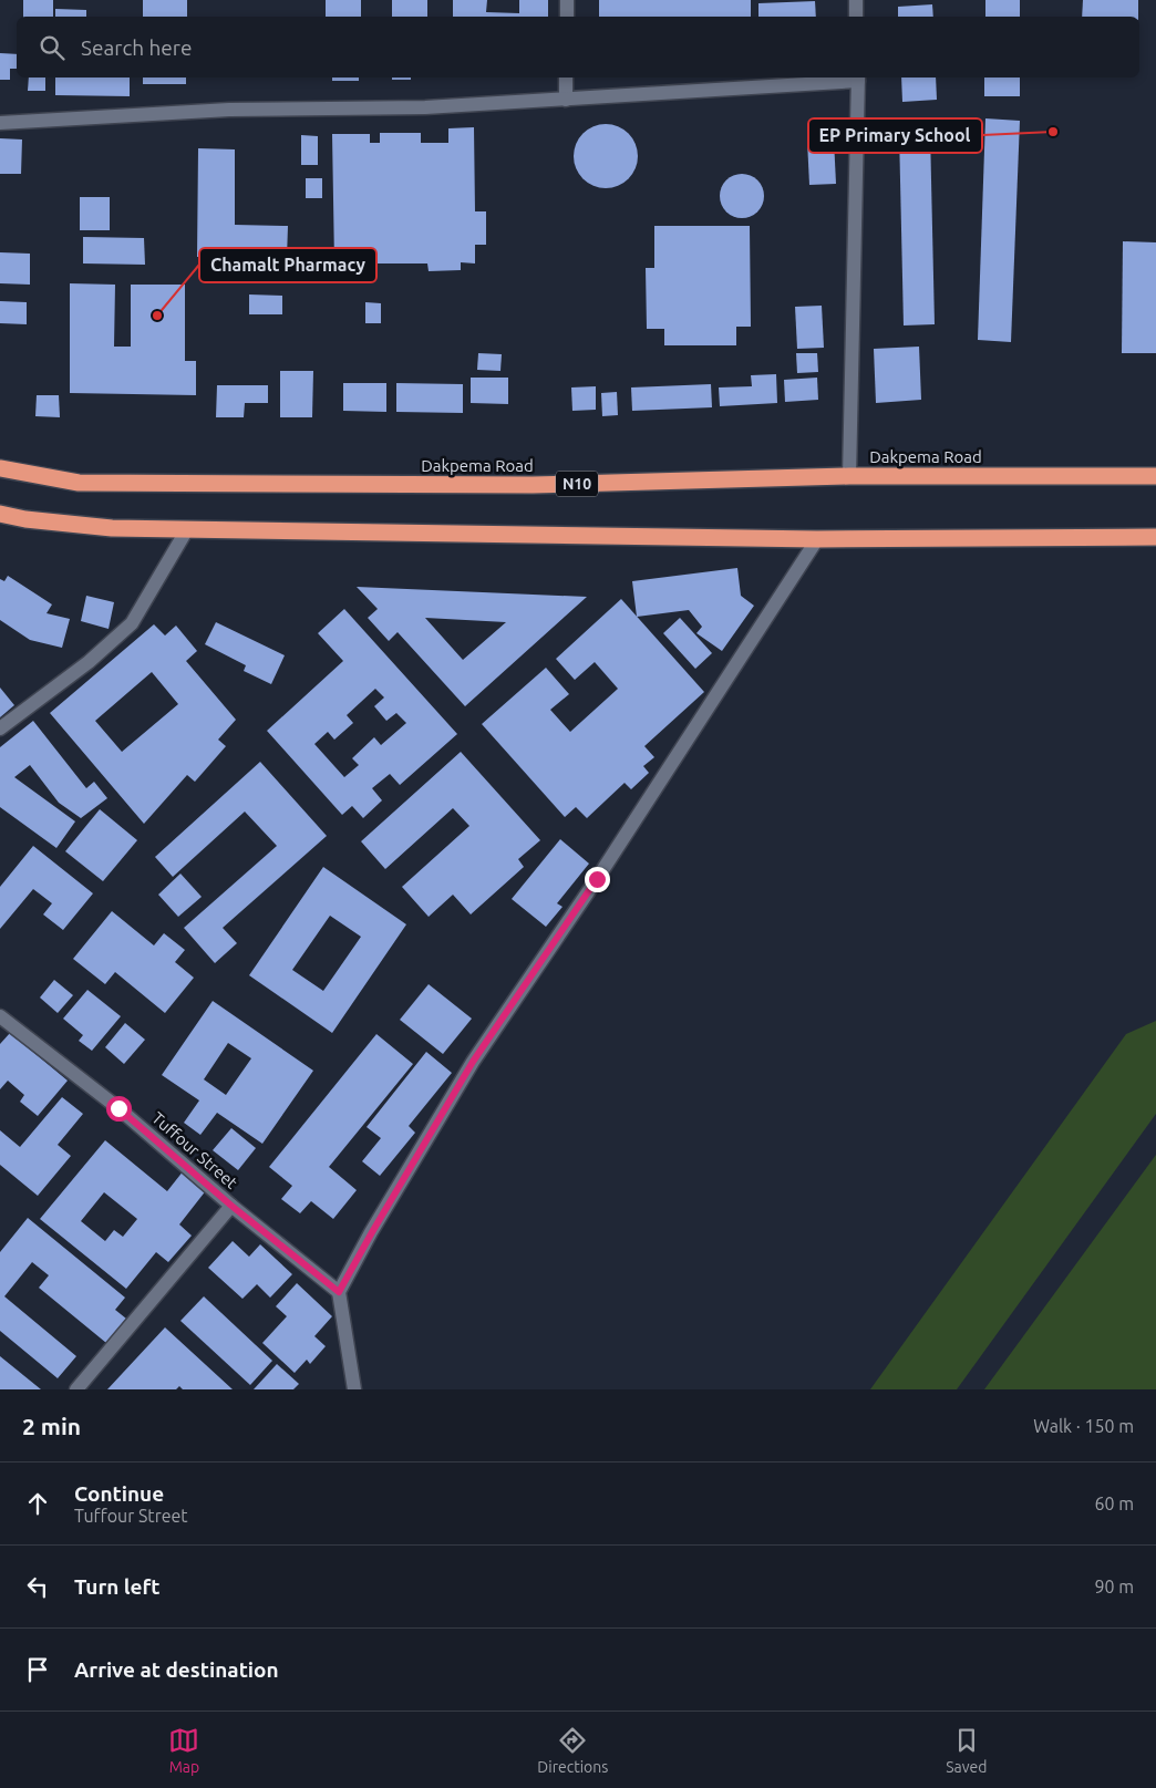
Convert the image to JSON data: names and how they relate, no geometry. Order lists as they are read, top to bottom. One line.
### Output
{"streets":{"highway":["Dakpema Road","N10"],"street":["Tuffour Street"]},"places":["EP Primary School","Chamalt Pharmacy"],"page":{"search":"Search here","heading":["2 min","Walk · 150 m"],"list":[["Continue","Tuffour Street","60 m"],["Turn left","90 m"],"Arrive at destination"],"nav":["Map","Directions","Saved"]}}
